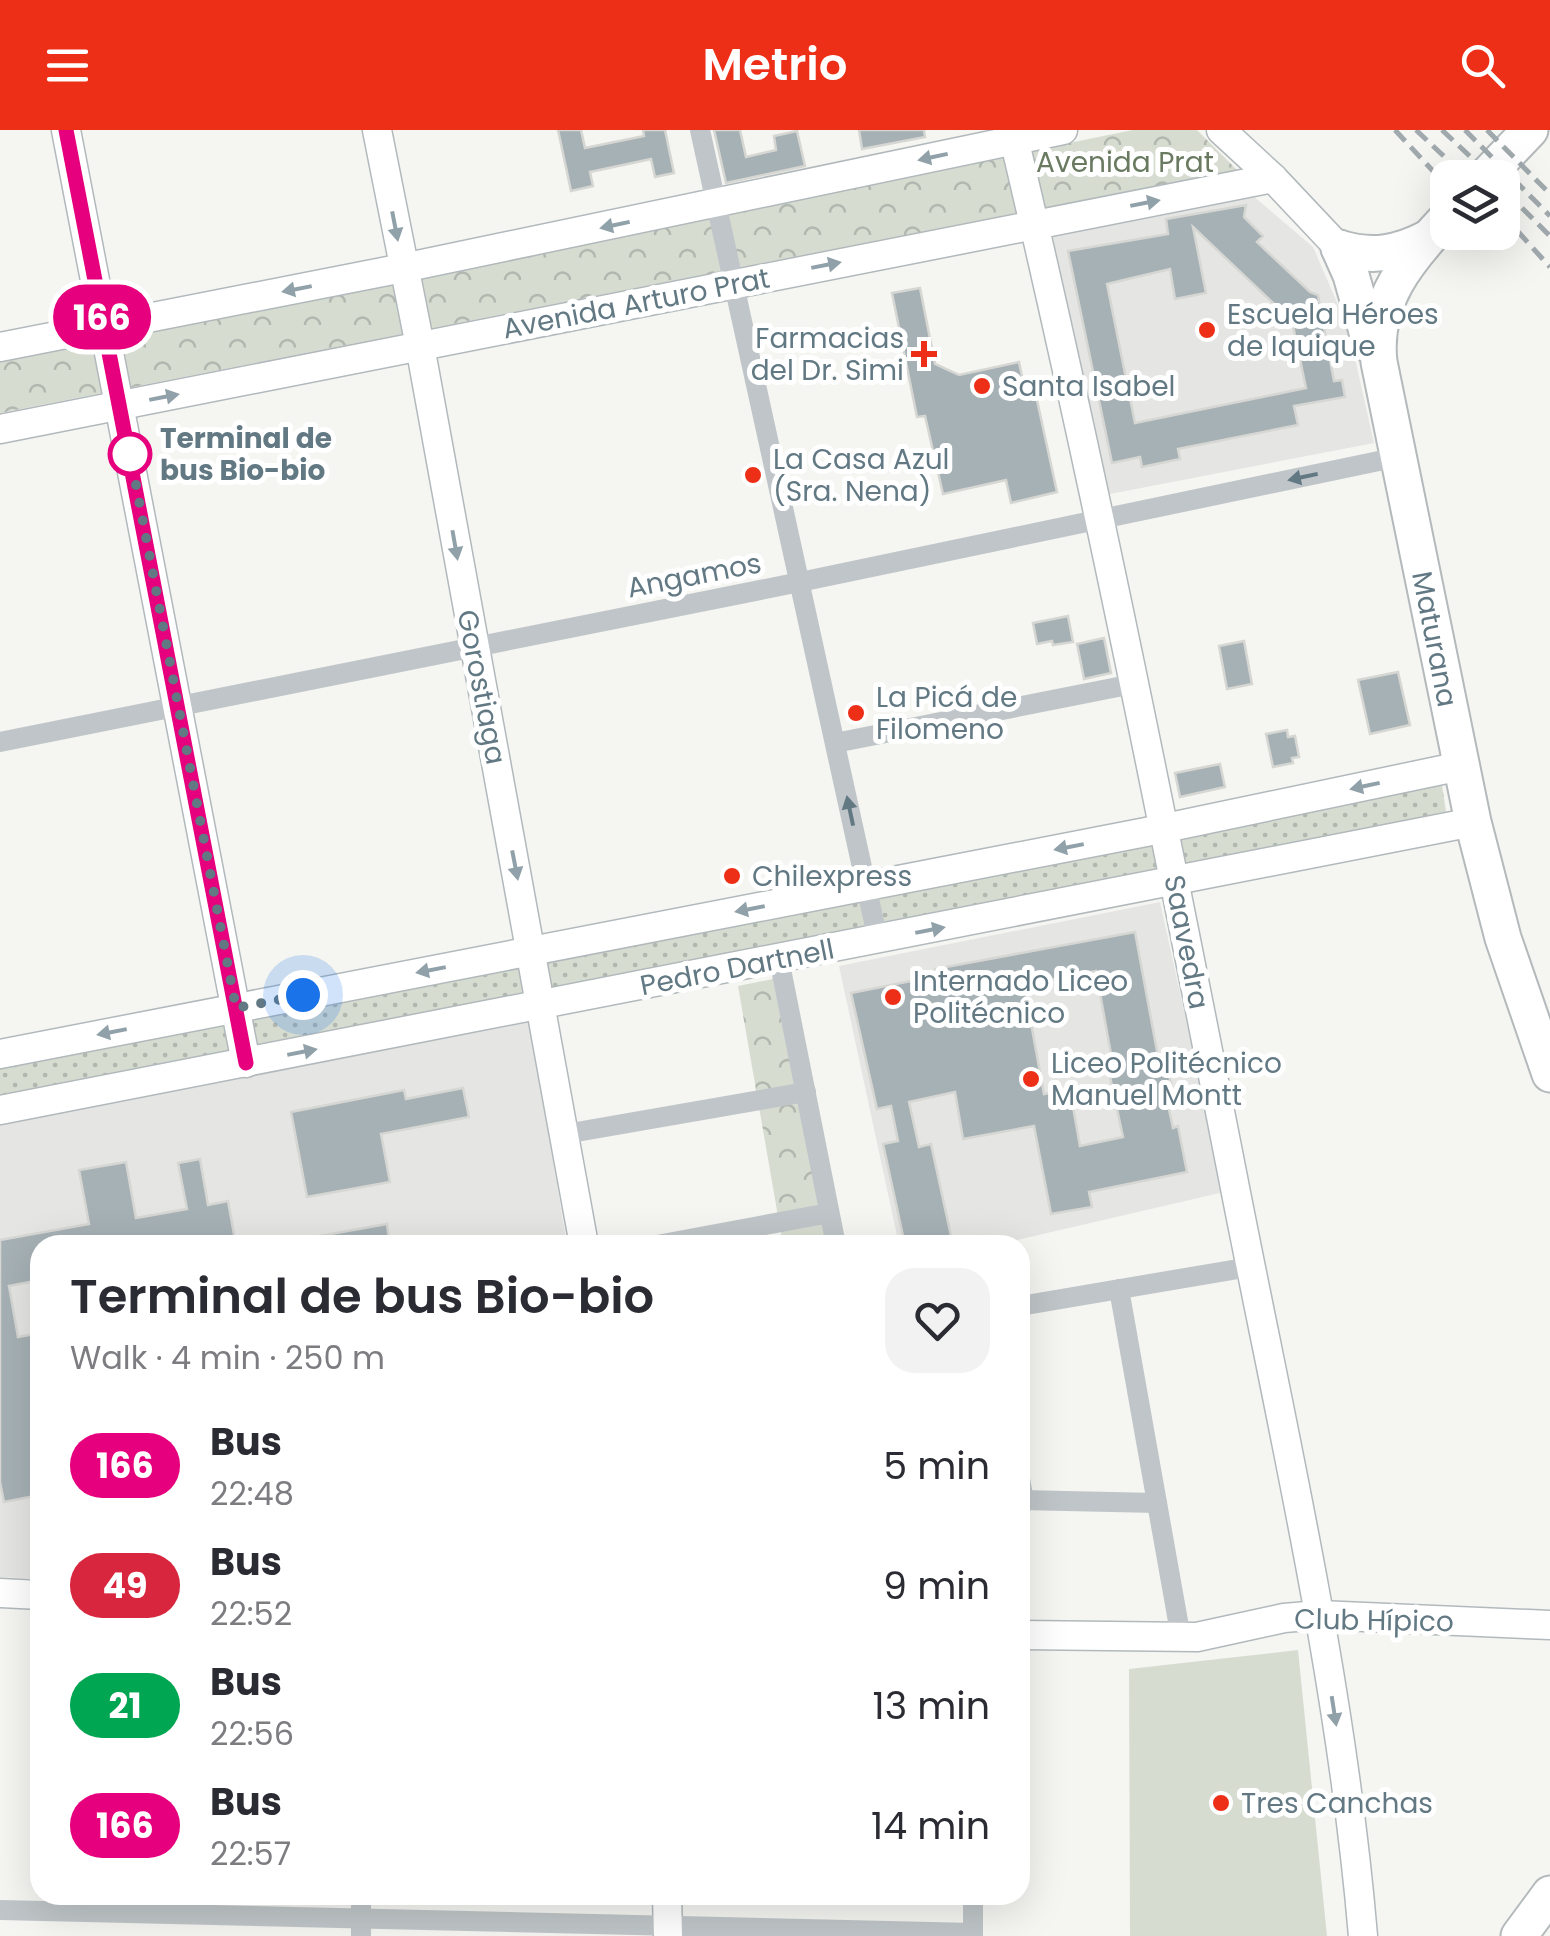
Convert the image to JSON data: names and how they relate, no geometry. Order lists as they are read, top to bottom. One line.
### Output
{"streets":{"highway":["Maturana"],"street":["Avenida Arturo Prat","Angamos","Gorostiaga","Saavedra","Pedro Dartnell","Club Hípico"]},"crossings":[["Avenida Arturo Prat","Gorostiaga"],["Avenida Arturo Prat","Saavedra"],["Angamos","Maturana"],["Angamos","Gorostiaga"],["Angamos","Saavedra"],["Maturana","Pedro Dartnell"],["Gorostiaga","Pedro Dartnell"],["Saavedra","Pedro Dartnell"],["Saavedra","Club Hípico"]],"one_way":["Gorostiaga"],"parks":["Avenida Prat"],"places":{"other":["Escuela Héroes de Iquique","Santa Isabel","Terminal de bus Bio-bio","La Casa Azul (Sra. Nena)","La Picá de Filomeno","Chilexpress","Internado Liceo Politécnico","Liceo Politécnico Manuel Montt","Tres Canchas"],"health":["Farmacias del Dr. Simi"]},"lines":["bus line 166"],"page":{"header":"Metrio","on_map":"166","heading":["Terminal de bus Bio-bio","Walk · 4 min · 250 m"],"list":[{"mark":"166","name":"Bus","note":"22:48","value":"5 min"},{"mark":"49","name":"Bus","note":"22:52","value":"9 min"},{"mark":"21","name":"Bus","note":"22:56","value":"13 min"},{"mark":"166","name":"Bus","note":"22:57","value":"14 min"}]}}
